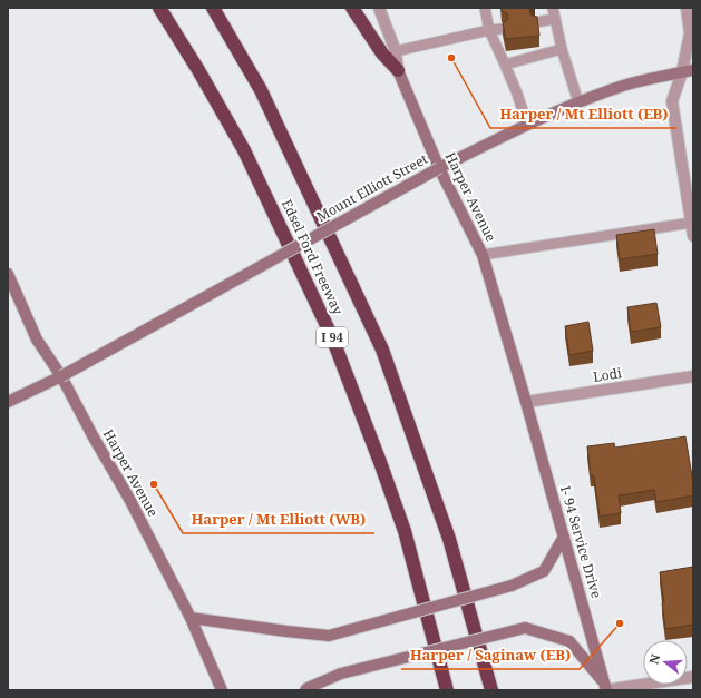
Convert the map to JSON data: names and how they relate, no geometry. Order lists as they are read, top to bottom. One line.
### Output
{"streets":{"highway":["Edsel Ford Freeway","I 94"],"main road":["Mount Elliott Street","Harper Avenue","I- 94 Service Drive"],"street":["Lodi"]},"crossings":[["Mount Elliott Street","Harper Avenue"],["Harper Avenue","Lodi"],["Harper Avenue","I- 94 Service Drive"],["Lodi","I- 94 Service Drive"]],"places":["Harper / Mt Elliott (EB)","Harper / Mt Elliott (WB)","Harper / Saginaw (EB)"],"north":"left"}
